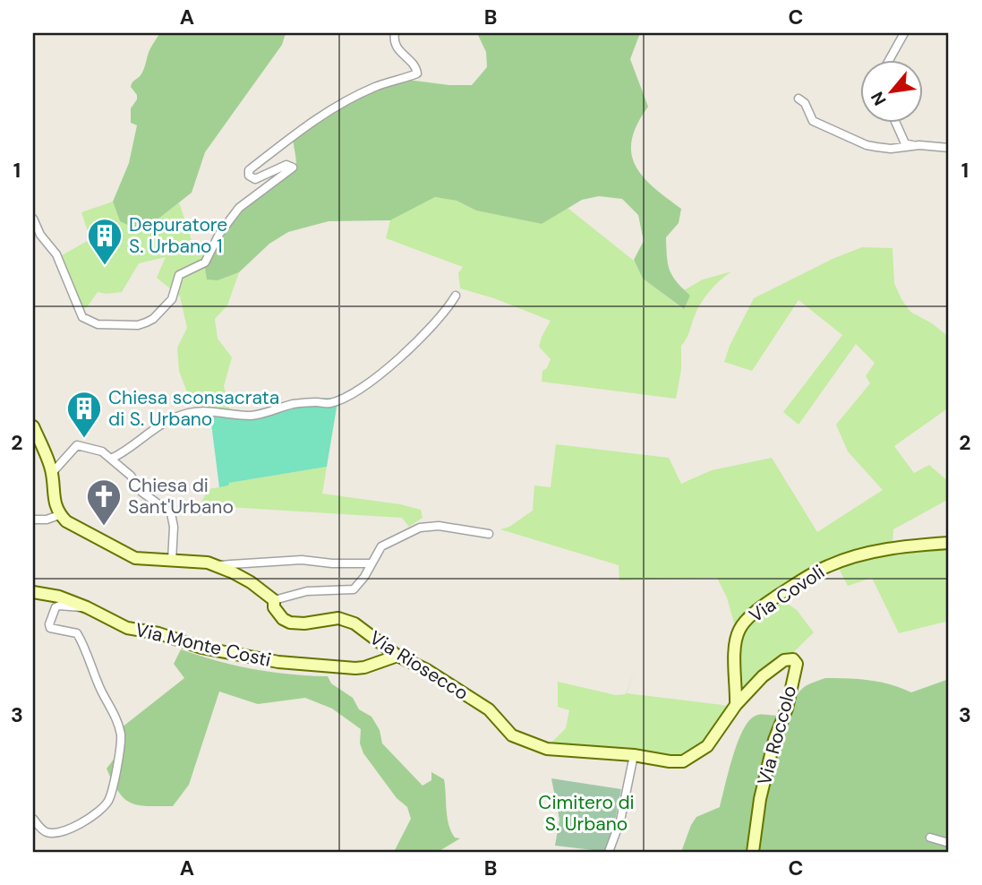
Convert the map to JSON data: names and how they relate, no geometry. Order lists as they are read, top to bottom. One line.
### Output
{"streets":{"street":["Via Covoli","Via Monte Costi","Via Riosecco","Via Roccolo"]},"crossings":[["Via Covoli","Via Riosecco"],["Via Covoli","Via Roccolo"],["Via Monte Costi","Via Riosecco"],["Via Riosecco","Via Roccolo"]],"parks":["Cimitero di S. Urbano"],"places":{"building":["Depuratore S. Urbano 1","Chiesa sconsacrata di S. Urbano"],"church":["Chiesa di Sant'Urbano"]},"north":"bottom left","grid":{"columns":["A","B","C"],"rows":["1","2","3"]}}
